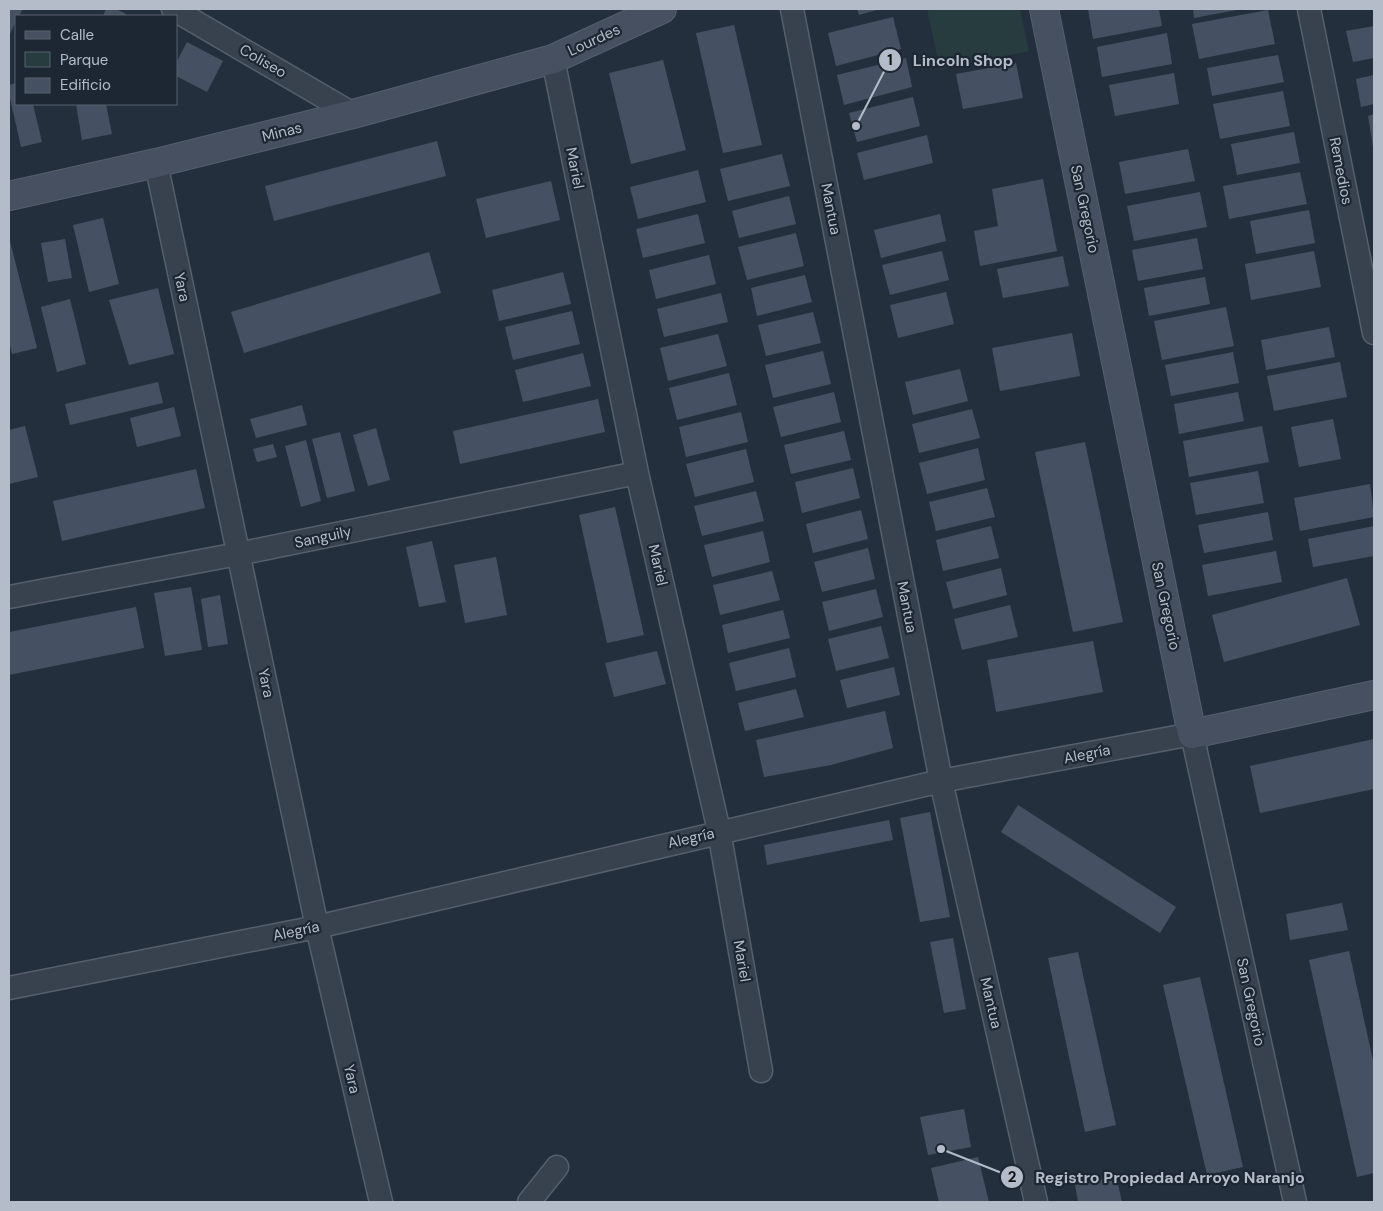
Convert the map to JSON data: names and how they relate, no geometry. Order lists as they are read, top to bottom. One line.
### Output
{"streets":{"street":["Lourdes","Coliseo","Minas","Mariel","Remedios","Mantua","San Gregorio","Yara","Sanguily","Alegría"]},"crossings":[["Lourdes","Minas"],["Lourdes","Mariel"],["Coliseo","Minas"],["Minas","Mariel"],["Minas","Yara"],["Mariel","Sanguily"],["Mariel","Alegría"],["Mantua","Alegría"],["San Gregorio","Alegría"],["Yara","Sanguily"],["Yara","Alegría"]],"places":["Lincoln Shop","Registro Propiedad Arroyo Naranjo"],"legend":["Calle","Parque","Edificio"]}
